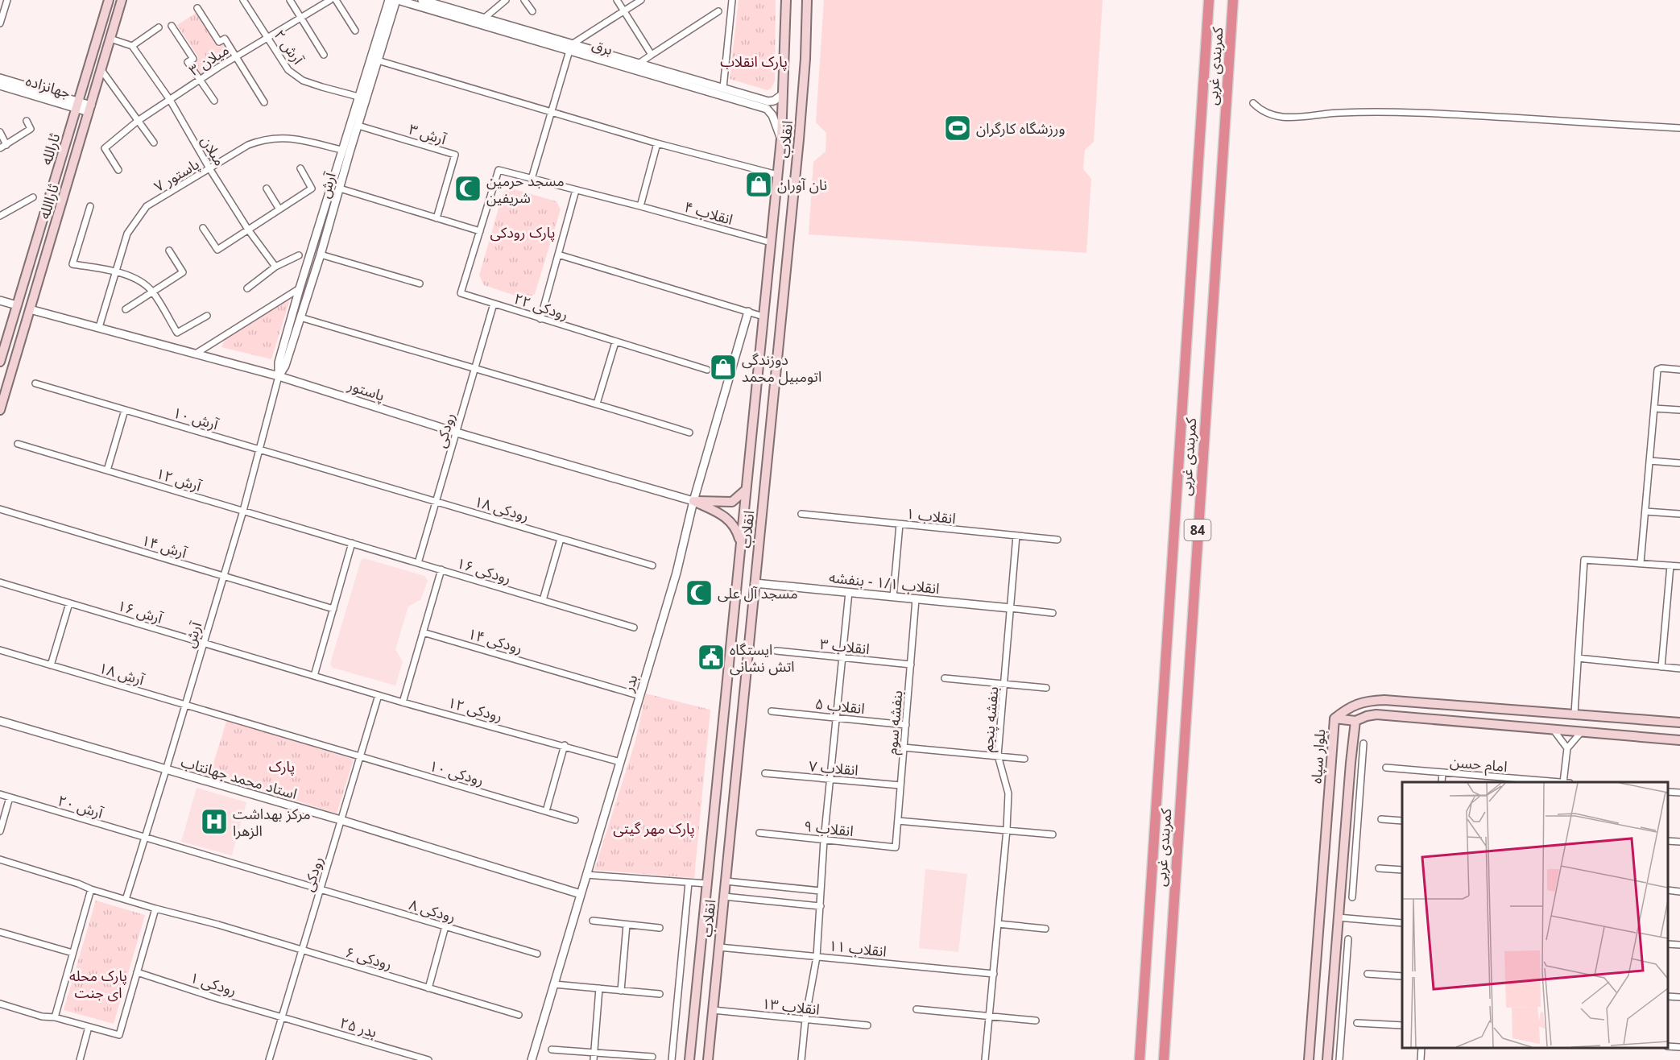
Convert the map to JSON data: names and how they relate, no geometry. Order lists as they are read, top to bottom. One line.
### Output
{"streets":{"highway":["کمربندی غربی","84"],"main road":["انقلاب","ثارالله","ثاراالله","بلوار سپاه"],"street":["آرش ۲","برق","میلان ۳","جهانزاده","آرش ۳","میلان","پاستور ۷","آرش","انقلاب ۴","رودکی ۲۲","پاستور","آرش ۱۰","رودکی","آرش ۱۲","رودکی ۱۸","انقلاب ۱","آرش ۱۴","رودکی ۱۶","انقلاب ۱/۱ - بنفشه","آرش ۱۶","رودکی ۱۴","انقلاب ۳","آرش ۱۸","بدر","انقلاب ۵","رودکی ۱۲","بنفشه پنجم","بنفشه سوم","امام حسن","انقلاب ۷","رودکی ۱۰","استاد محمد جهانتاب","آرش ۲۰","انقلاب ۹","رودکی ۸","انقلاب ۱۱","رودکی ۶","رودکی ۱","انقلاب ۱۳","بدر ۲۵"]},"crossings":[["آرش ۲","میلان ۳"],["آرش ۲","آرش"],["برق","انقلاب"],["برق","آرش"],["میلان ۳","میلان"],["جهانزاده","ثارالله"],["جهانزاده","ثاراالله"],["آرش ۳","آرش"],["انقلاب","انقلاب ۴"],["انقلاب","انقلاب ۱/۱ - بنفشه"],["انقلاب","انقلاب ۱۱"],["انقلاب","انقلاب ۱۳"],["میلان","پاستور ۷"],["پاستور ۷","آرش"],["پاستور ۷","پاستور"],["آرش","پاستور"],["آرش","آرش ۱۰"],["آرش","آرش ۱۲"],["آرش","آرش ۱۴"],["آرش","آرش ۱۶"],["آرش","آرش ۱۸"],["آرش","استاد محمد جهانتاب"],["آرش","آرش ۲۰"],["آرش","رودکی ۶"],["ثاراالله","پاستور"],["انقلاب ۴","رودکی ۲۲"],["رودکی ۲۲","رودکی"],["پاستور","رودکی"],["پاستور","بدر"],["آرش ۱۰","رودکی ۱۸"],["رودکی","رودکی ۱۸"],["رودکی","رودکی ۱۶"],["رودکی","رودکی ۱۲"],["رودکی","رودکی ۱۰"],["رودکی","استاد محمد جهانتاب"],["رودکی","رودکی ۸"],["رودکی","رودکی ۶"],["رودکی","رودکی ۱"],["رودکی","بدر ۲۵"],["آرش ۱۲","رودکی ۱۶"],["انقلاب ۱","بنفشه پنجم"],["انقلاب ۱/۱ - بنفشه","بنفشه پنجم"],["انقلاب ۱/۱ - بنفشه","بنفشه سوم"],["آرش ۱۶","رودکی ۱۲"],["رودکی ۱۴","بدر"],["انقلاب ۳","بنفشه سوم"],["آرش ۱۸","رودکی ۱۰"],["بدر","رودکی ۱۲"],["بدر","استاد محمد جهانتاب"],["انقلاب ۵","بنفشه سوم"],["بنفشه پنجم","انقلاب ۱۱"],["بنفشه سوم","انقلاب ۷"],["بنفشه سوم","انقلاب ۹"],["آرش ۲۰","رودکی ۸"],["رودکی ۱","بدر ۲۵"]],"parks":["پارک انقلاب","پارک رودکی","پارک","پارک مهر گیتی","پارک محله ای جنت"],"places":{"sports":["ورزشگاه کارگران"],"shop":["نان آوران","دوزندگی اتومبیل محمد"],"mosque":["مسجد حرمین شریفین","مسجد آل علی"],"public building":["ایستگاه اتش نشانی"],"hospital":["مرکز بهداشت الزهرا"]}}
